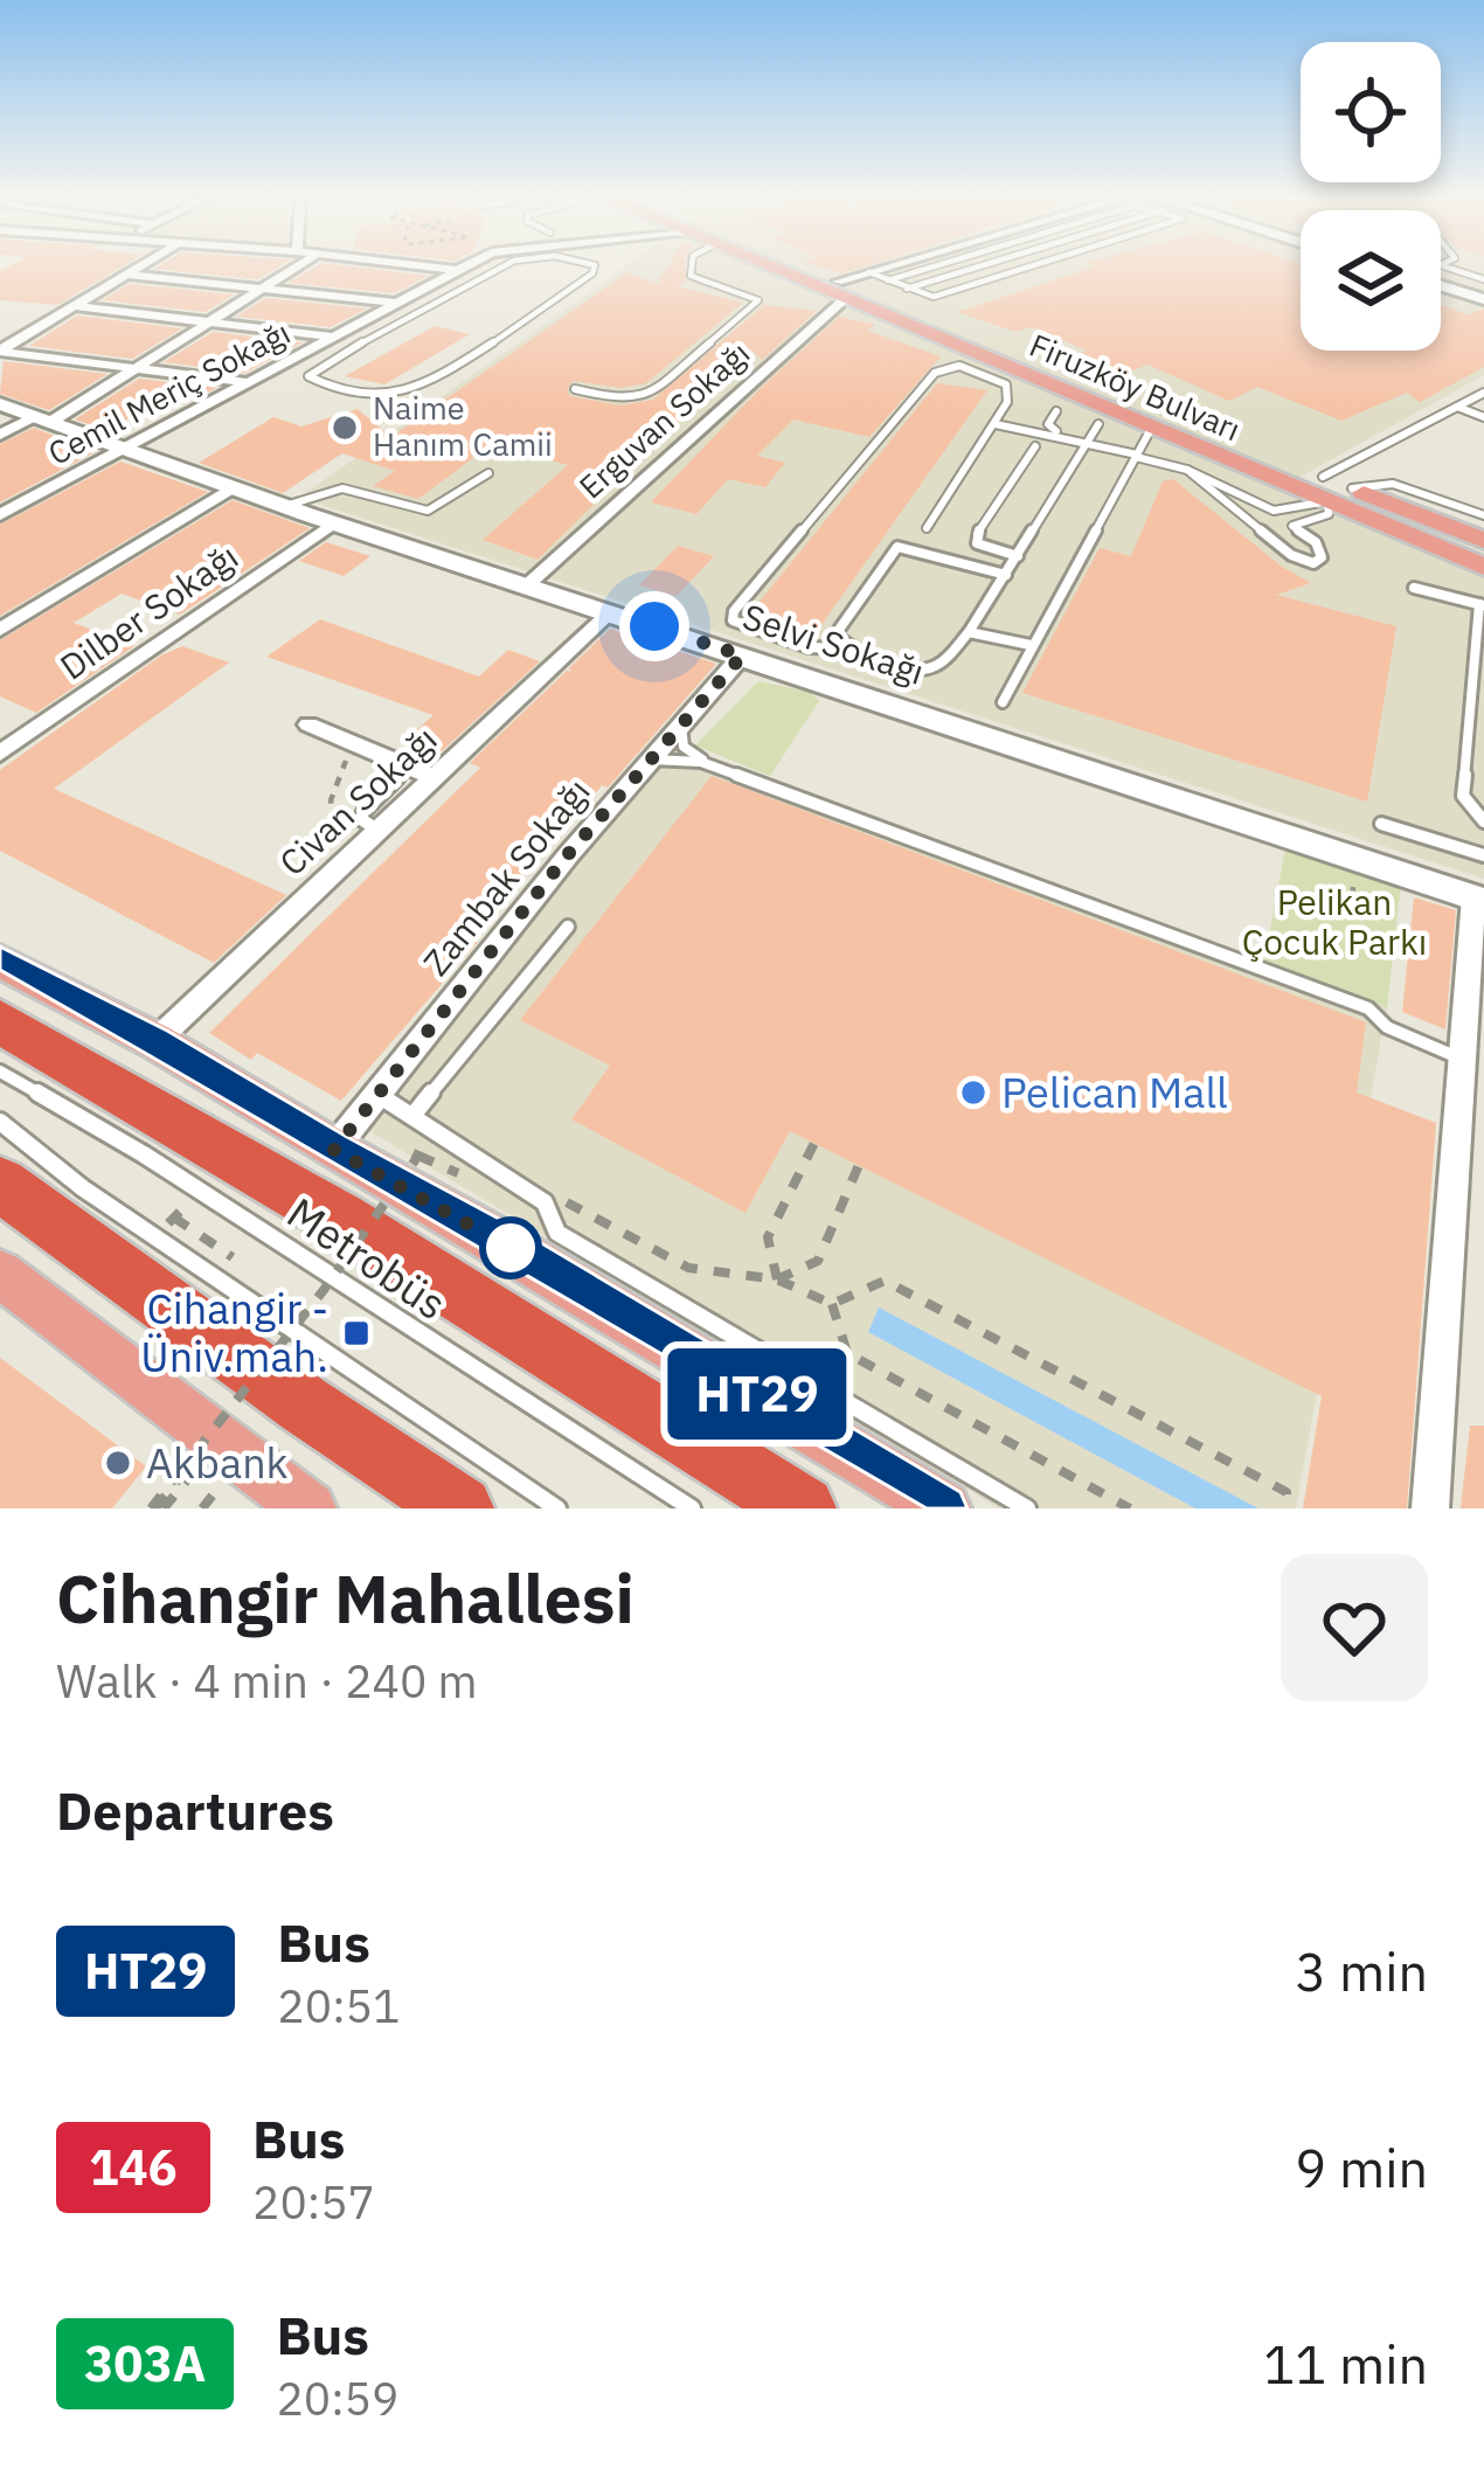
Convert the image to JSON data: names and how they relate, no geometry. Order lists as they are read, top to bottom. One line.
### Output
{"streets":{"main road":["Firuzköy Bulvarı"],"street":["Cemil Meriç Sokağı","Erguvan Sokağı","Dilber Sokağı","Selvi Sokağı","Civan Sokağı","Zambak Sokağı"],"lane":["Metrobüs"]},"crossings":[["Firuzköy Bulvarı","Erguvan Sokağı"],["Cemil Meriç Sokağı","Selvi Sokağı"],["Erguvan Sokağı","Selvi Sokağı"],["Dilber Sokağı","Selvi Sokağı"],["Selvi Sokağı","Civan Sokağı"],["Selvi Sokağı","Zambak Sokağı"]],"parks":["Pelikan Çocuk Parkı"],"places":{"other":["Naime Hanım Camii","Pelican Mall","Akbank"],"transit":["Cihangir - Üniv.mah."]},"lines":["bus line HT29"],"page":{"on_map":"HT29","heading":[["Cihangir Mahallesi","Walk · 4 min · 240 m"],"Departures"],"list":[{"mark":"HT29","name":"Bus","note":"20:51","value":"3 min"},{"mark":"146","name":"Bus","note":"20:57","value":"9 min"},{"mark":"303A","name":"Bus","note":"20:59","value":"11 min"}]}}
